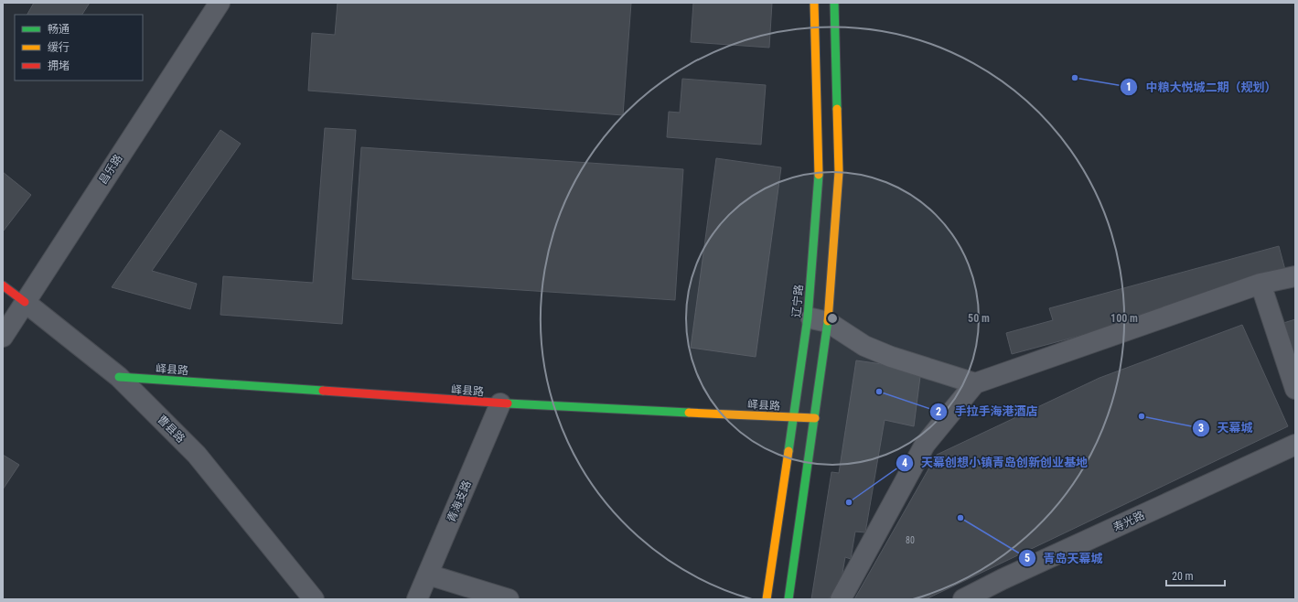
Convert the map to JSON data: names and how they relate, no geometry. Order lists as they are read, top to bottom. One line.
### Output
{"streets":{"main road":["辽宁路","峄县路","曹县路"],"street":["昌乐路","青海支路","寿光路"]},"crossings":[["昌乐路","曹县路"],["辽宁路","峄县路"],["峄县路","曹县路"],["峄县路","青海支路"]],"places":["中粮大悦城二期（规划）","手拉手海港酒店","天幕城","天幕创想小镇青岛创新创业基地","青岛天幕城"],"house_numbers":["80"],"legend":["畅通","缓行","拥堵"],"scale_bar":"20 m","rings":["50 m","100 m"]}
